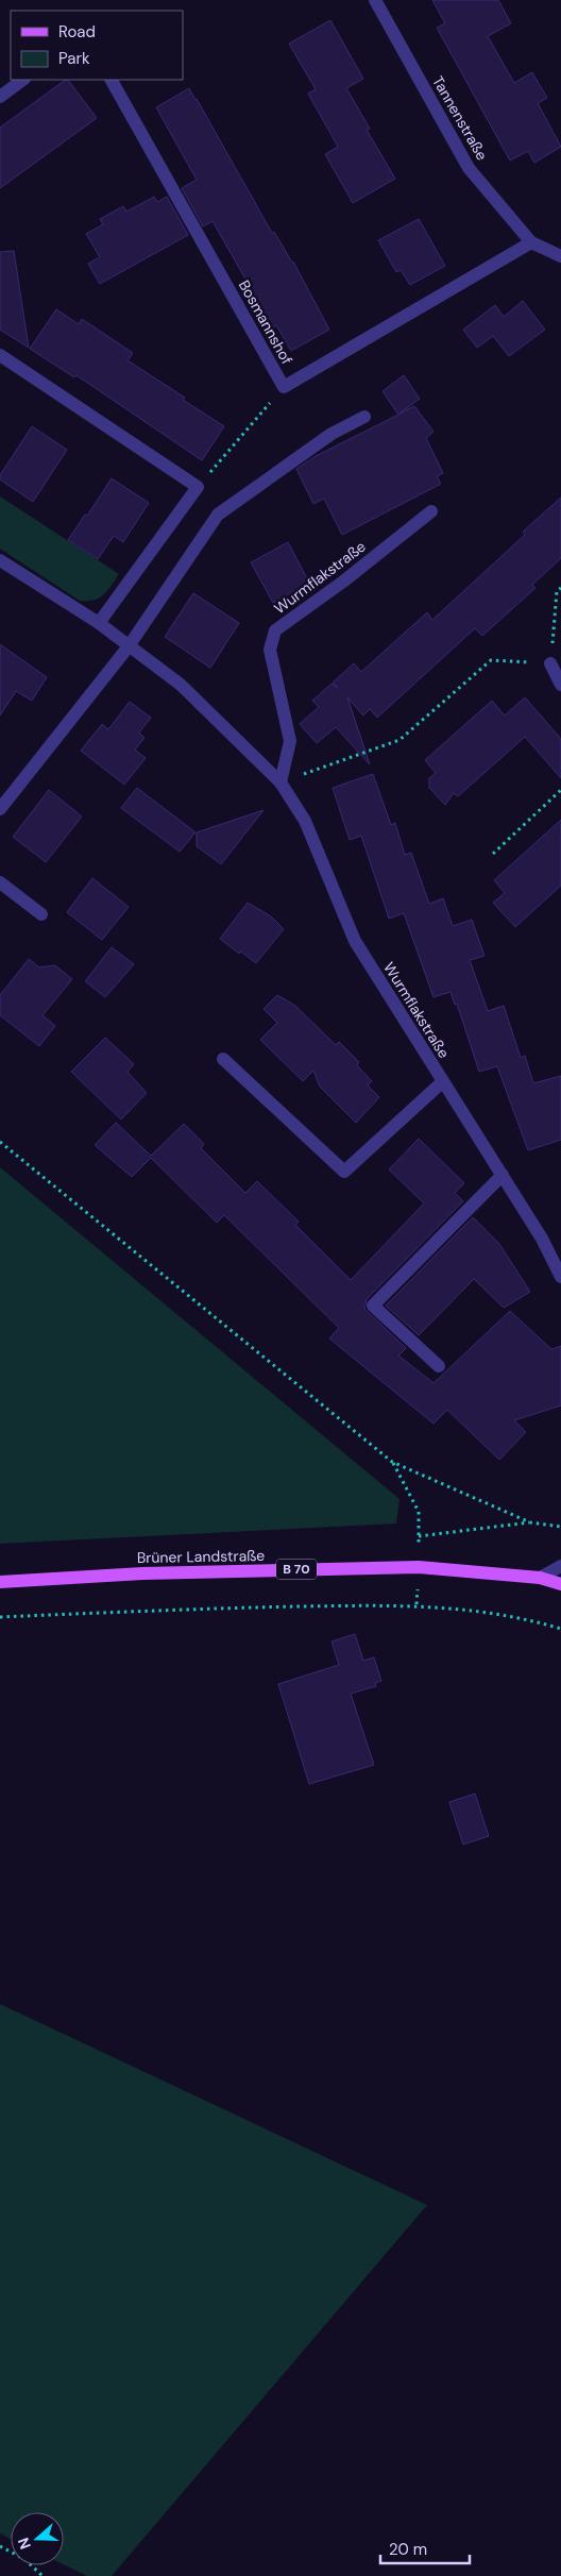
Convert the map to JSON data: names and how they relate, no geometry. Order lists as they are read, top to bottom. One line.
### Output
{"streets":{"main road":["Brüner Landstraße","B 70"],"street":["Tannenstraße","Bosmannshof","Wurmflakstraße"]},"crossings":[["Tannenstraße","Bosmannshof"]],"legend":["Road","Park"],"scale_bar":"20 m","north":"left"}
